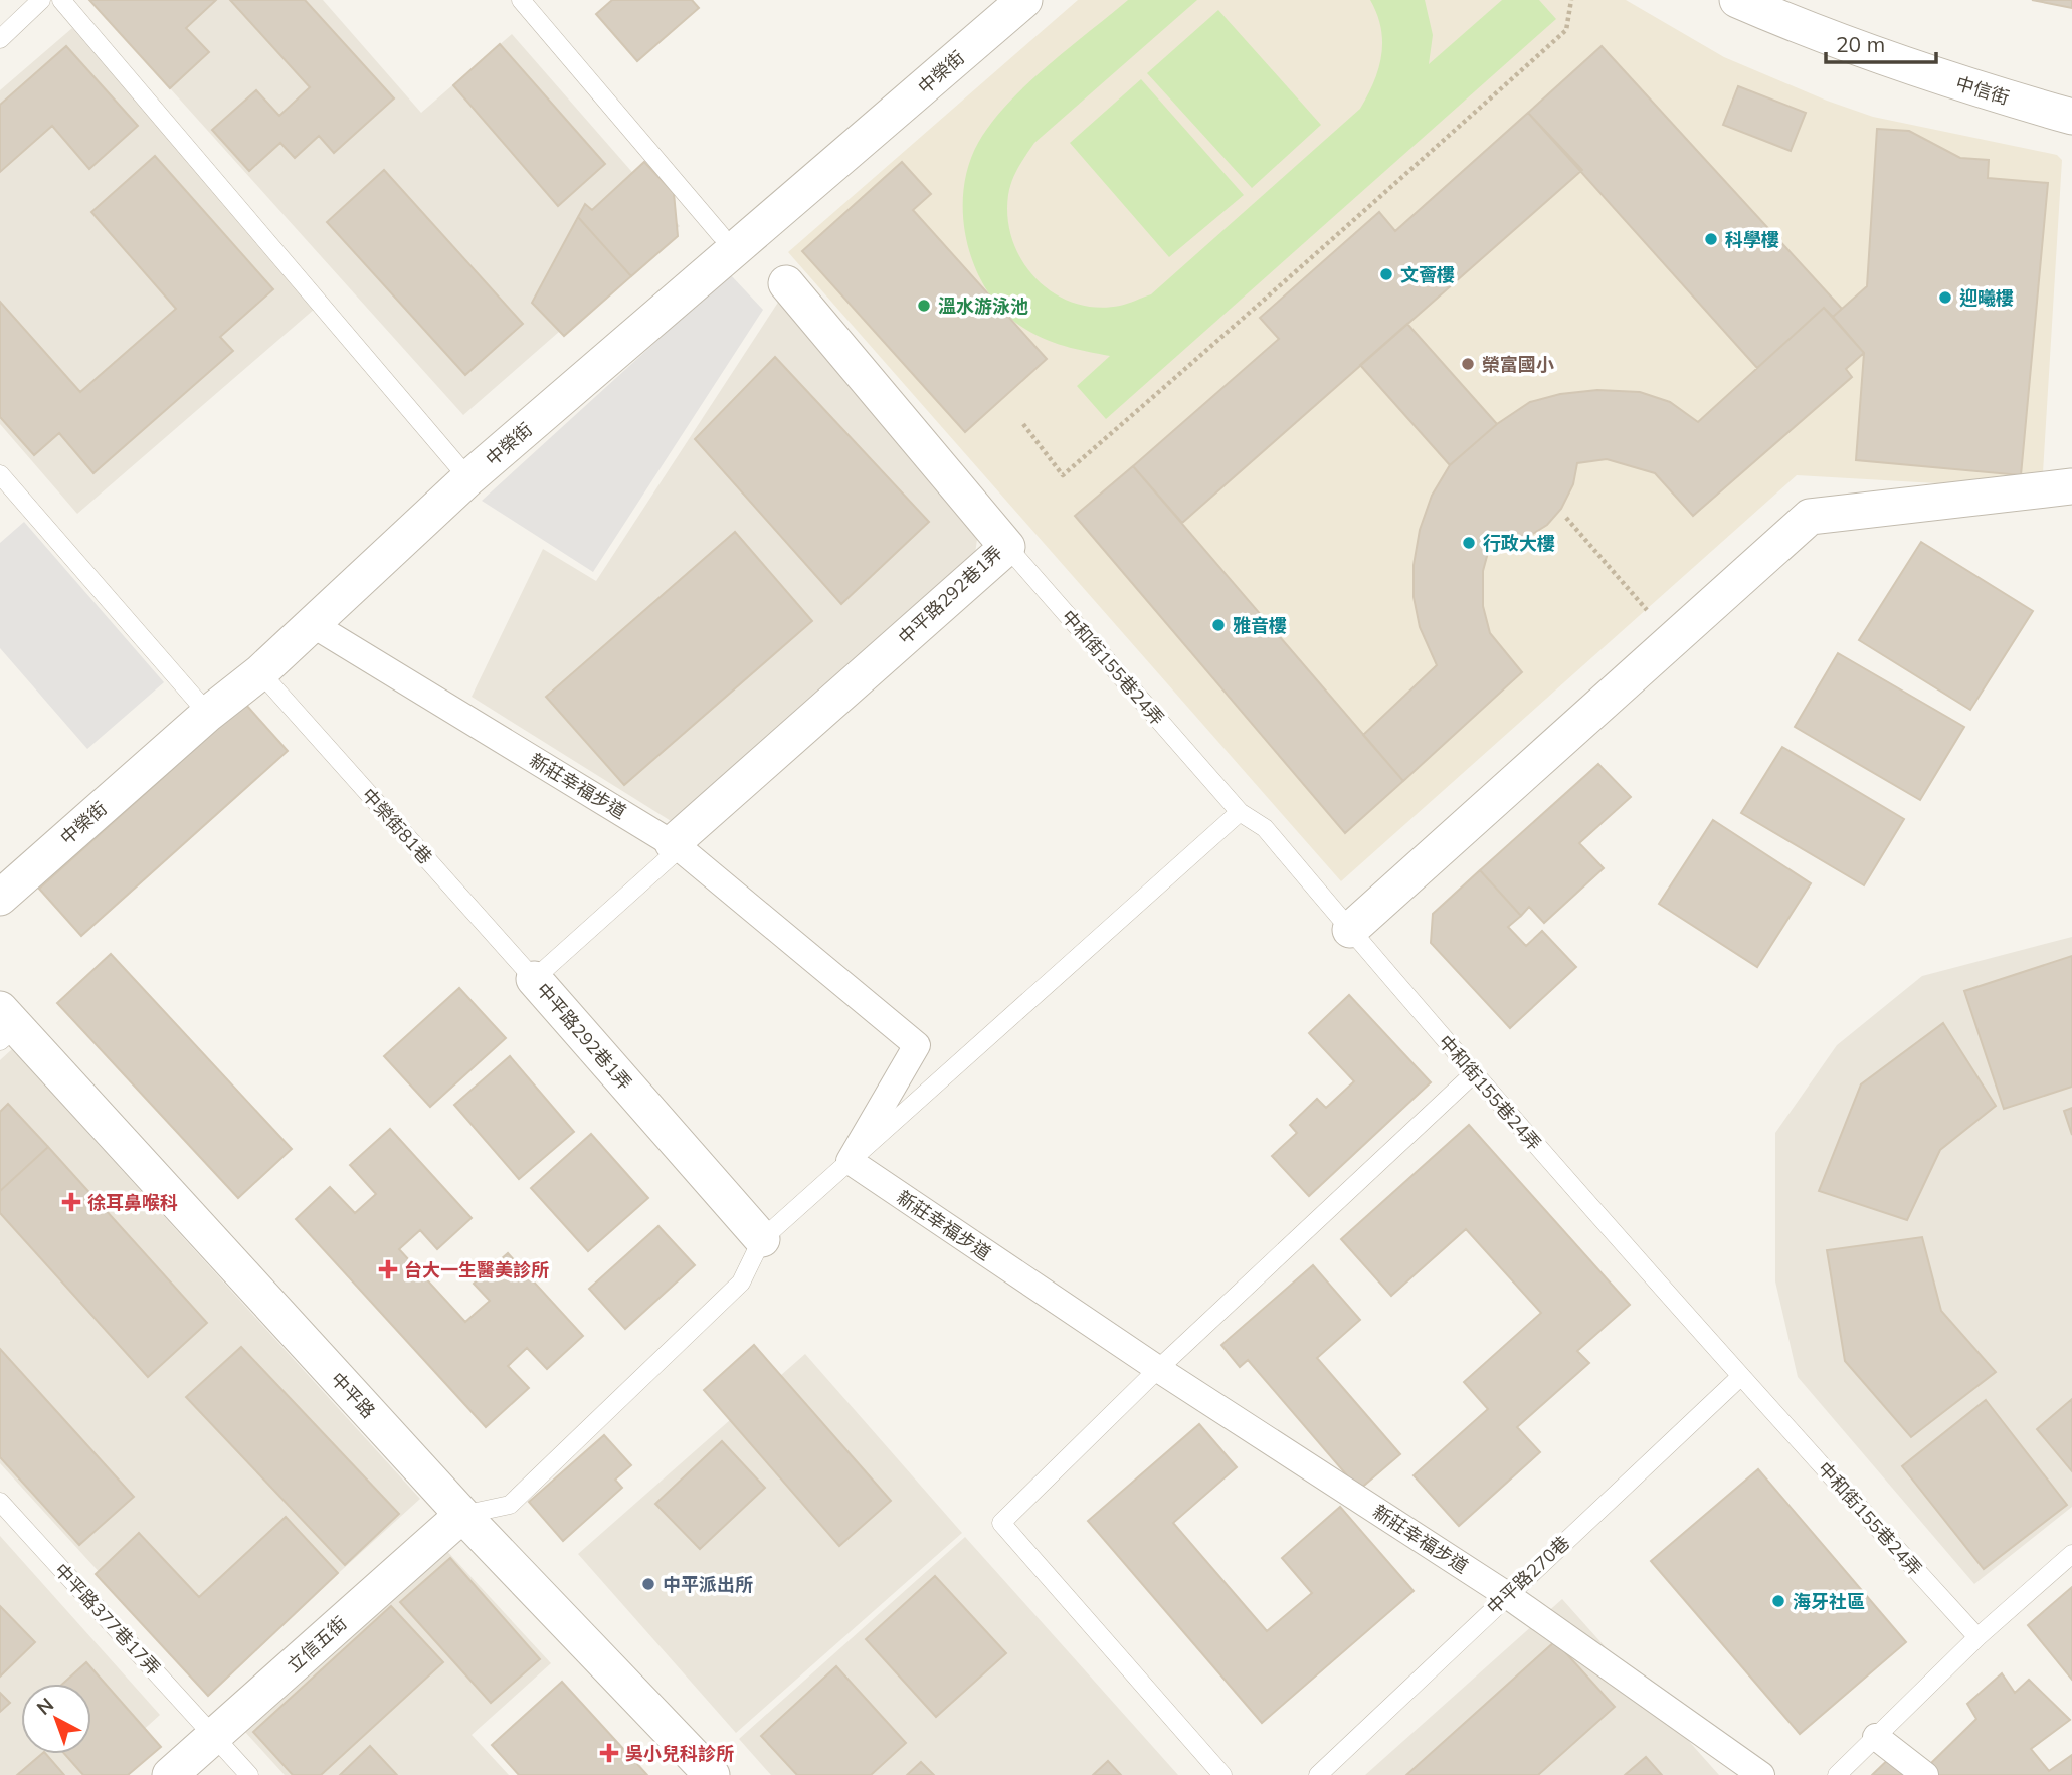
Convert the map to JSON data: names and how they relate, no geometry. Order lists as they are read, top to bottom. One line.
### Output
{"streets":{"street":["中榮街","中信街","中平路292巷1弄","新莊幸福步道","中平路","立信五街"],"lane":["中和街155巷24弄","中榮街81巷","中平路270巷","中平路377巷17弄"]},"crossings":[["中榮街","新莊幸福步道"],["中榮街","中榮街81巷"],["中平路292巷1弄","中和街155巷24弄"],["中平路292巷1弄","新莊幸福步道"],["中平路292巷1弄","中榮街81巷"],["中和街155巷24弄","中平路270巷"],["新莊幸福步道","中平路270巷"],["中平路","立信五街"],["中平路377巷17弄","立信五街"]],"places":{"other":["科學樓","文薈樓","迎曦樓","溫水游泳池","榮富國小","行政大樓","雅音樓","中平派出所","海牙社區"],"health":["徐耳鼻喉科","台大一生醫美診所","吳小兒科診所"]},"scale_bar":"20 m","north":"top left"}
